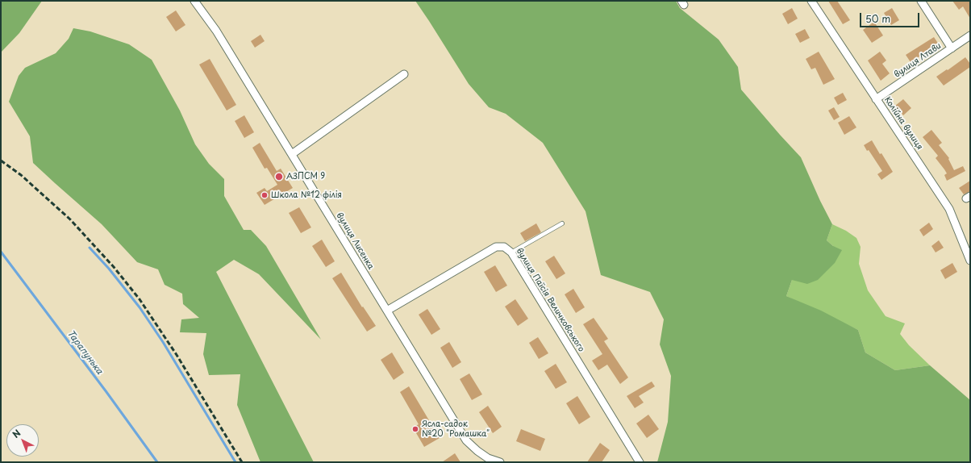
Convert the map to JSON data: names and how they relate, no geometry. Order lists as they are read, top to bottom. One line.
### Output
{"streets":{"street":["вулиця Лтави","Колійна вулиця","вулиця Лисенка","вулиця Паїсія Величковського"]},"crossings":[["вулиця Лтави","Колійна вулиця"],["вулиця Лисенка","вулиця Паїсія Величковського"]],"water":["Тарапунька"],"places":["АЗПСМ 9","Школа №12 філія","Ясла-садок №20 \"Ромашка\""],"scale_bar":"50 m","north":"top left"}
